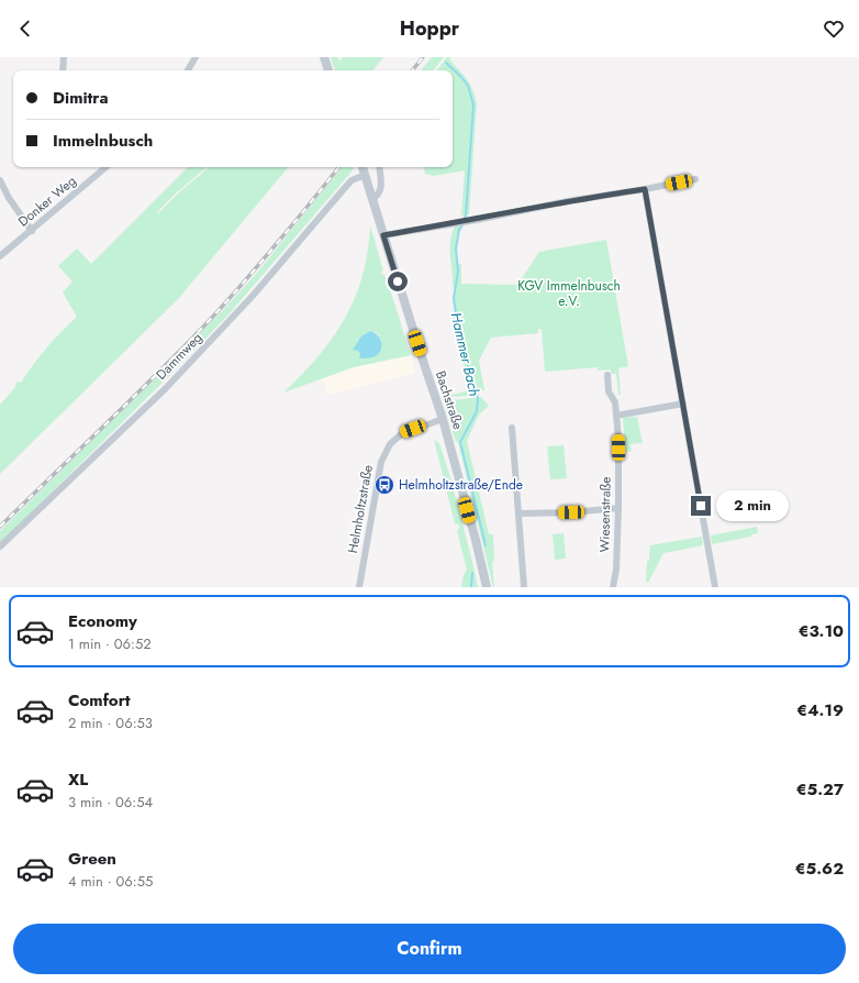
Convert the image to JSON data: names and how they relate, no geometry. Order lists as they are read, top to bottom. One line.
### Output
{"streets":{"street":["Donker Weg","Dammweg","Bachstraße","Helmholtzstraße","Wiesenstraße"]},"crossings":[["Dammweg","Bachstraße"],["Bachstraße","Helmholtzstraße"]],"water":["Hammer Bach"],"parks":["KGV Immelnbusch e.V."],"places":{"bus stop":["Helmholtzstraße/Ende"]},"page":{"header":"Hoppr","banner":["Dimitra","Immelnbusch"],"bubble":"2 min","list":[{"name":"Economy","note":"1 min · 06:52","value":"€3.10"},{"name":"Comfort","note":"2 min · 06:53","value":"€4.19"},{"name":"XL","note":"3 min · 06:54","value":"€5.27"},{"name":"Green","note":"4 min · 06:55","value":"€5.62"}],"buttons":"Confirm"}}
